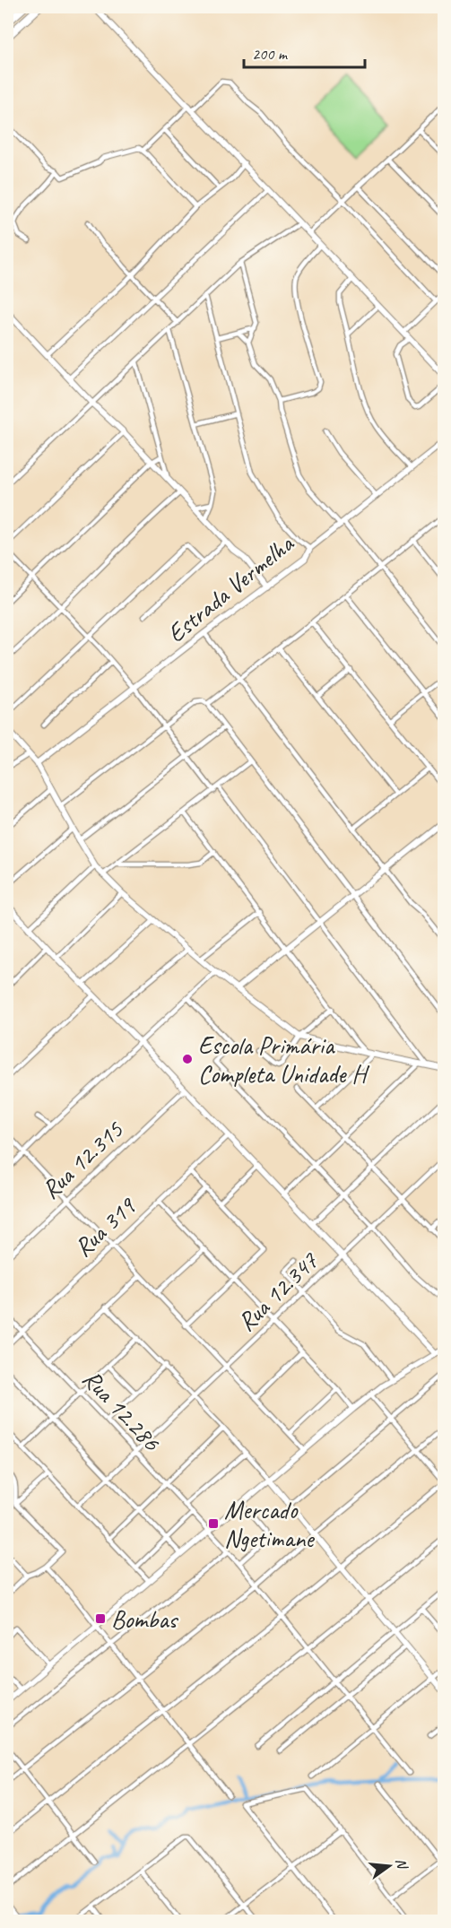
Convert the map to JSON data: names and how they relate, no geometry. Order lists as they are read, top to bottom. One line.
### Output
{"streets":{"street":["Estrada Vermelha","Rua 12.315","Rua 319","Rua 12.347","Rua 12.286"]},"crossings":[["Rua 319","Rua 12.286"],["Rua 12.347","Rua 12.286"]],"places":{"other":["Escola Primária Completa Unidade H"],"transit":["Mercado Ngetimane","Bombas"]},"scale_bar":"200 m","north":"right"}
